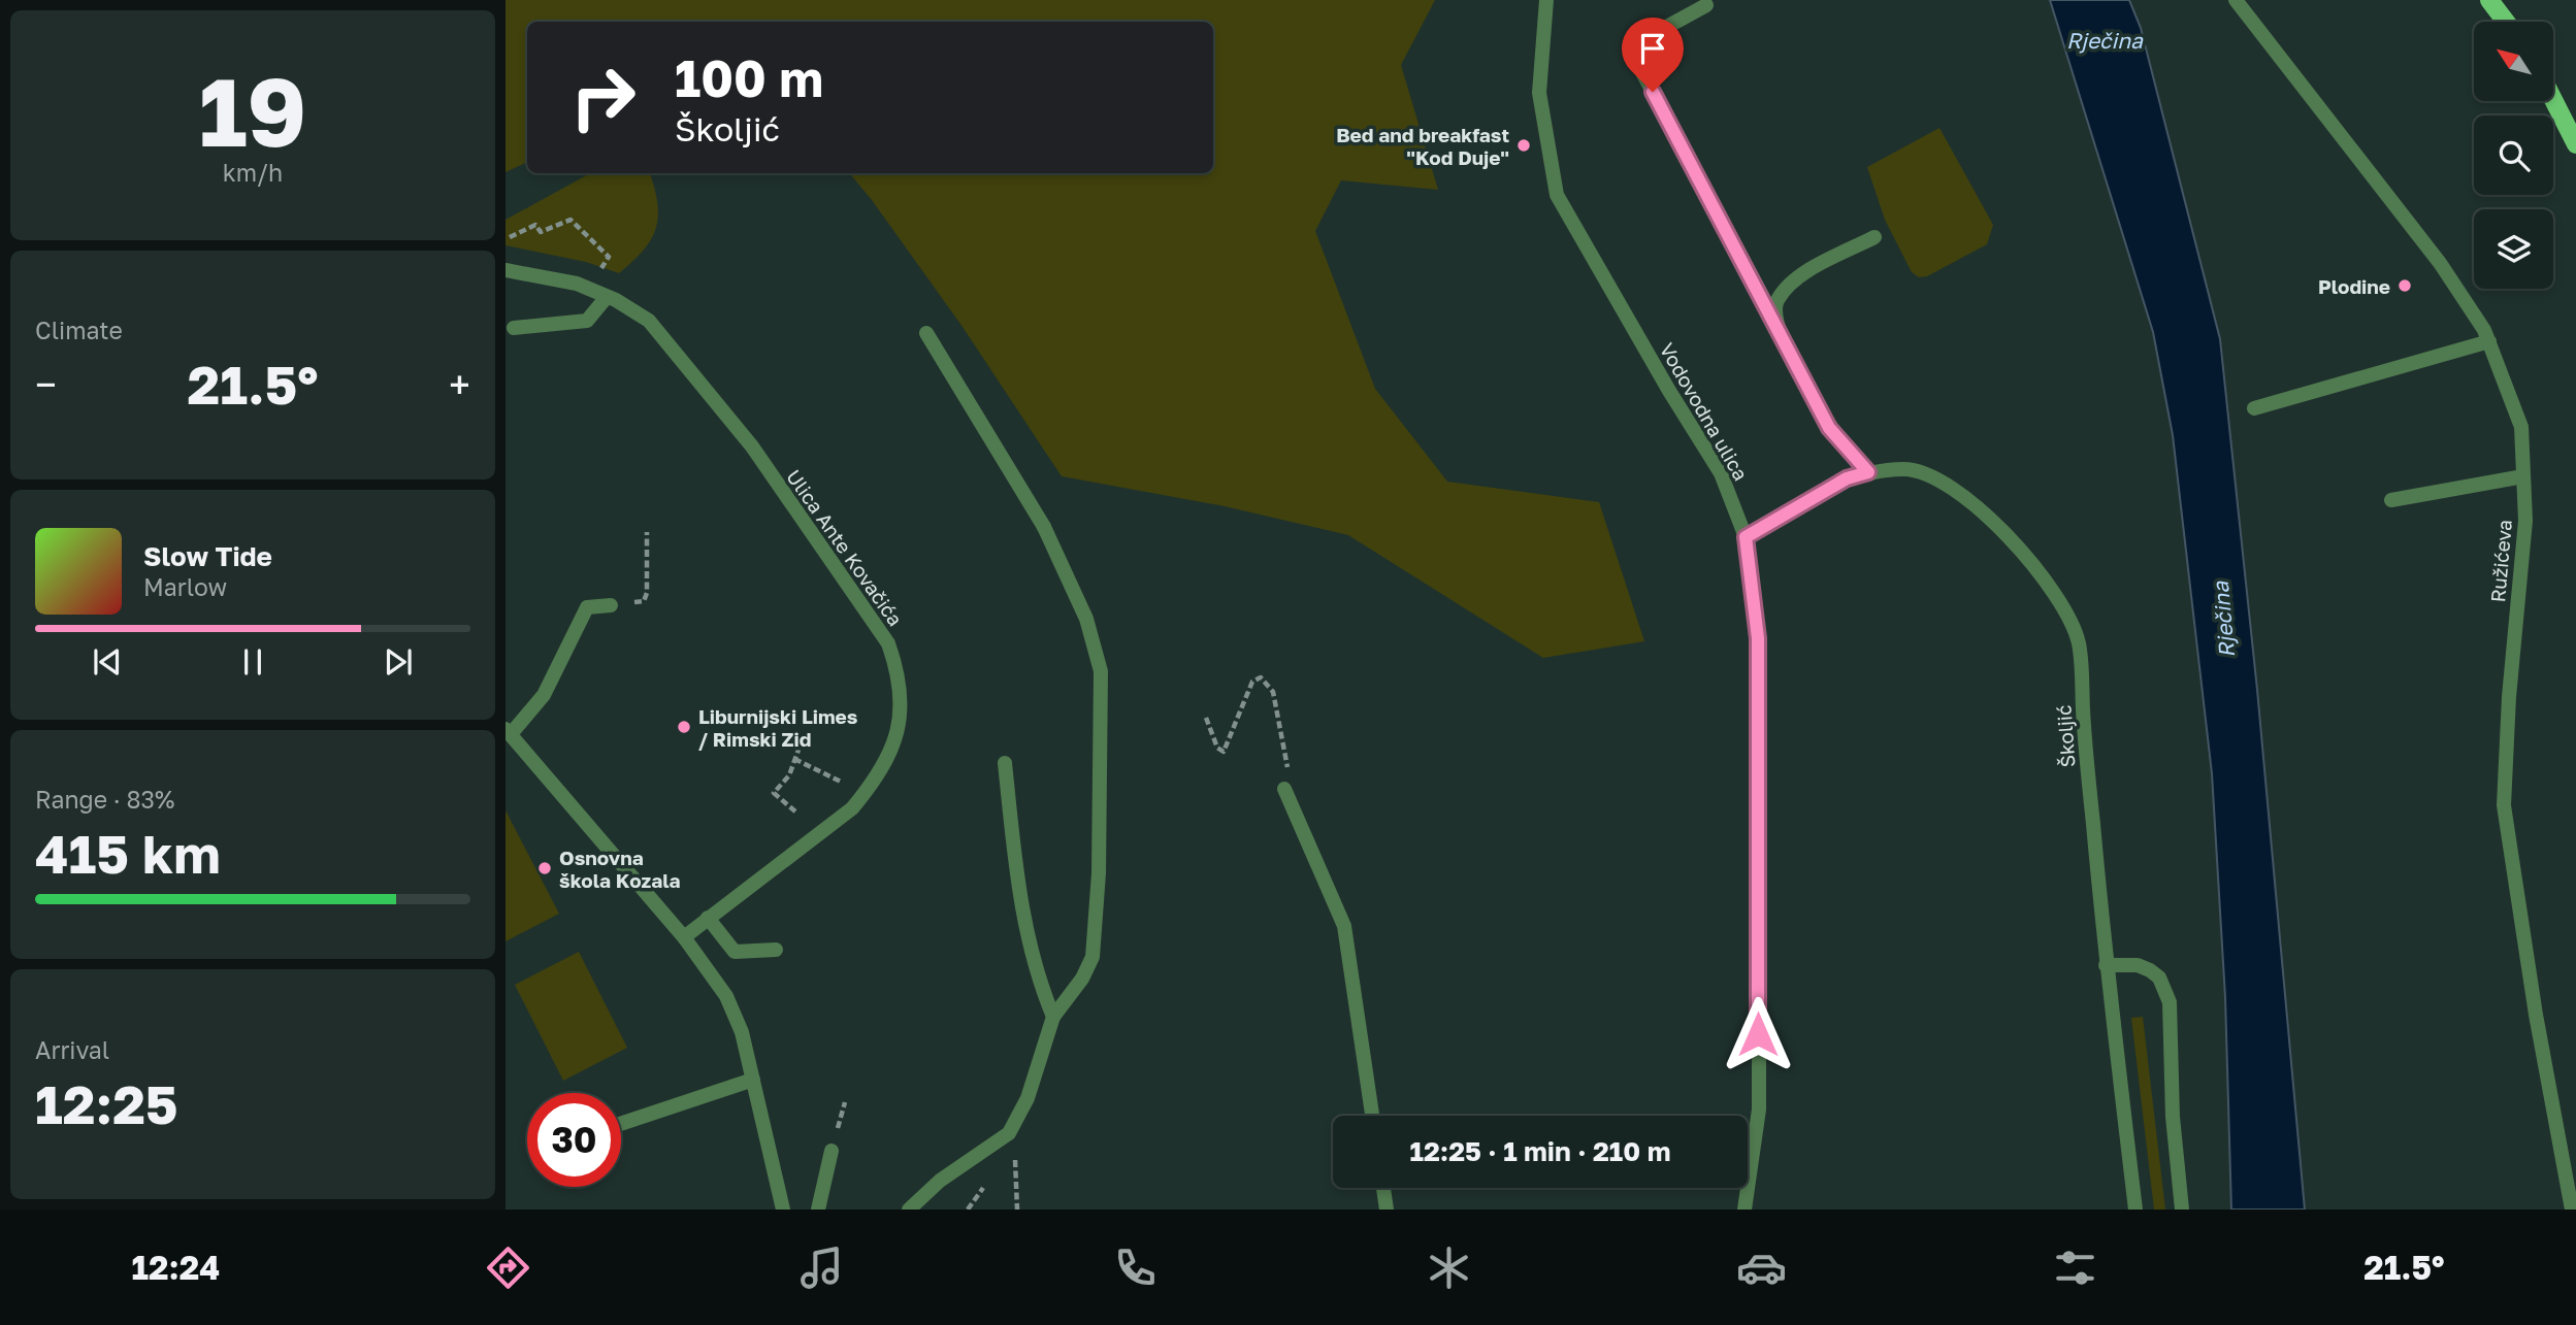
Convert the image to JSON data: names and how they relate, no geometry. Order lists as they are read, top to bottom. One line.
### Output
{"streets":{"street":["Vodovodna ulica","Ulica Ante Kovačića","Ružićeva","Školjić"]},"crossings":[["Vodovodna ulica","Školjić"]],"water":["Rječina"],"places":["Bed and breakfast \"Kod Duje\"","Plodine","Liburnijski Limes / Rimski Zid","Osnovna škola Kozala"],"north":"top left","page":{"tile":[["19","km/h"],"Climate",["Range · 83%","415 km"],["Arrival","12:25"]],"turn":["100 m","Školjić"],"heat":["−","21.5°","+"],"song":["Slow Tide","Marlow"],"limit":"30","trip":"12:25 · 1 min · 210 m","tabs":["12:24","21.5°"]}}
